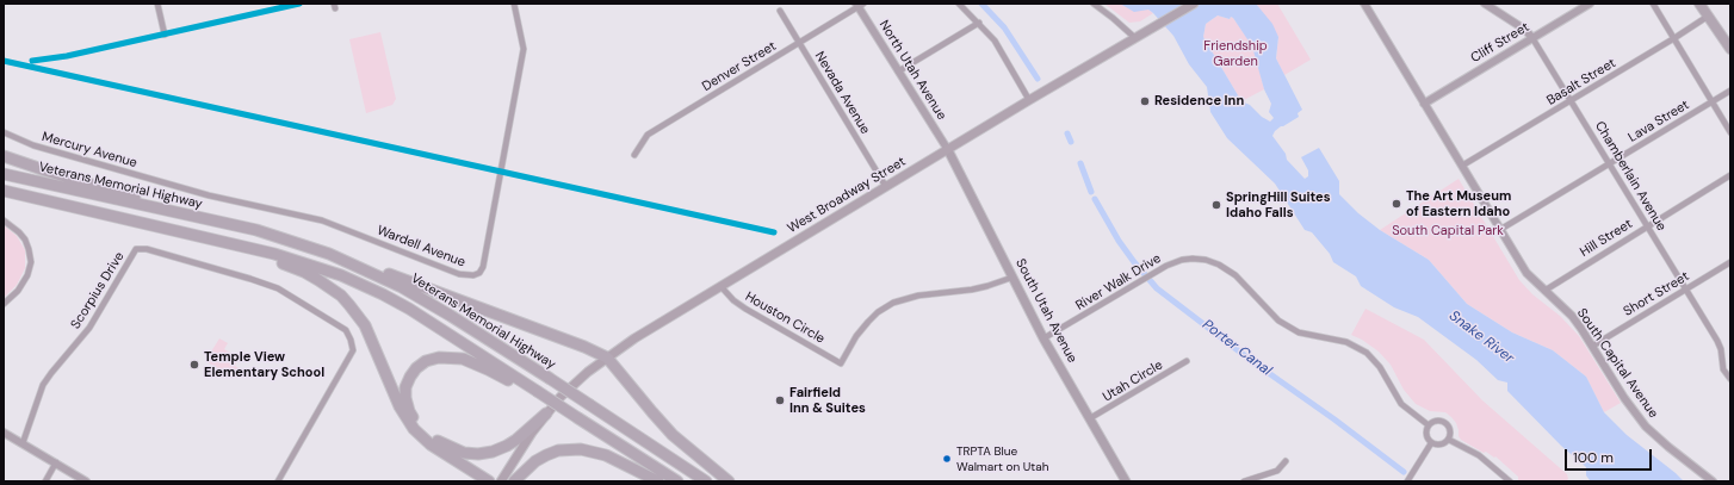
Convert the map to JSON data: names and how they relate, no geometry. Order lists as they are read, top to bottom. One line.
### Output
{"streets":{"highway":["Veterans Memorial Highway"],"main road":["West Broadway Street","South Utah Avenue"],"street":["Cliff Street","Denver Street","North Utah Avenue","Basalt Street","Nevada Avenue","Lava Street","Mercury Avenue","Chamberlain Avenue","Hill Street","Wardell Avenue","River Walk Drive","Scorpius Drive","Short Street","Houston Circle","South Capital Avenue","Utah Circle"]},"crossings":[["Cliff Street","Chamberlain Avenue"],["Cliff Street","South Capital Avenue"],["Denver Street","North Utah Avenue"],["Denver Street","Nevada Avenue"],["North Utah Avenue","West Broadway Street"],["North Utah Avenue","South Utah Avenue"],["Basalt Street","Chamberlain Avenue"],["Basalt Street","South Capital Avenue"],["Nevada Avenue","West Broadway Street"],["Lava Street","Chamberlain Avenue"],["Lava Street","South Capital Avenue"],["Mercury Avenue","Wardell Avenue"],["Chamberlain Avenue","Hill Street"],["Chamberlain Avenue","Short Street"],["West Broadway Street","South Utah Avenue"],["West Broadway Street","Houston Circle"],["Hill Street","South Capital Avenue"],["River Walk Drive","South Utah Avenue"],["Short Street","South Capital Avenue"],["South Utah Avenue","Houston Circle"],["South Utah Avenue","Utah Circle"]],"water":["Snake River","Porter Canal"],"parks":["Friendship Garden","South Capital Park"],"places":["Residence Inn","The Art Museum of Eastern Idaho","SpringHill Suites Idaho Falls","Temple View Elementary School","Fairfield Inn & Suites","TRPTA Blue Walmart on Utah"],"scale_bar":"100 m"}
